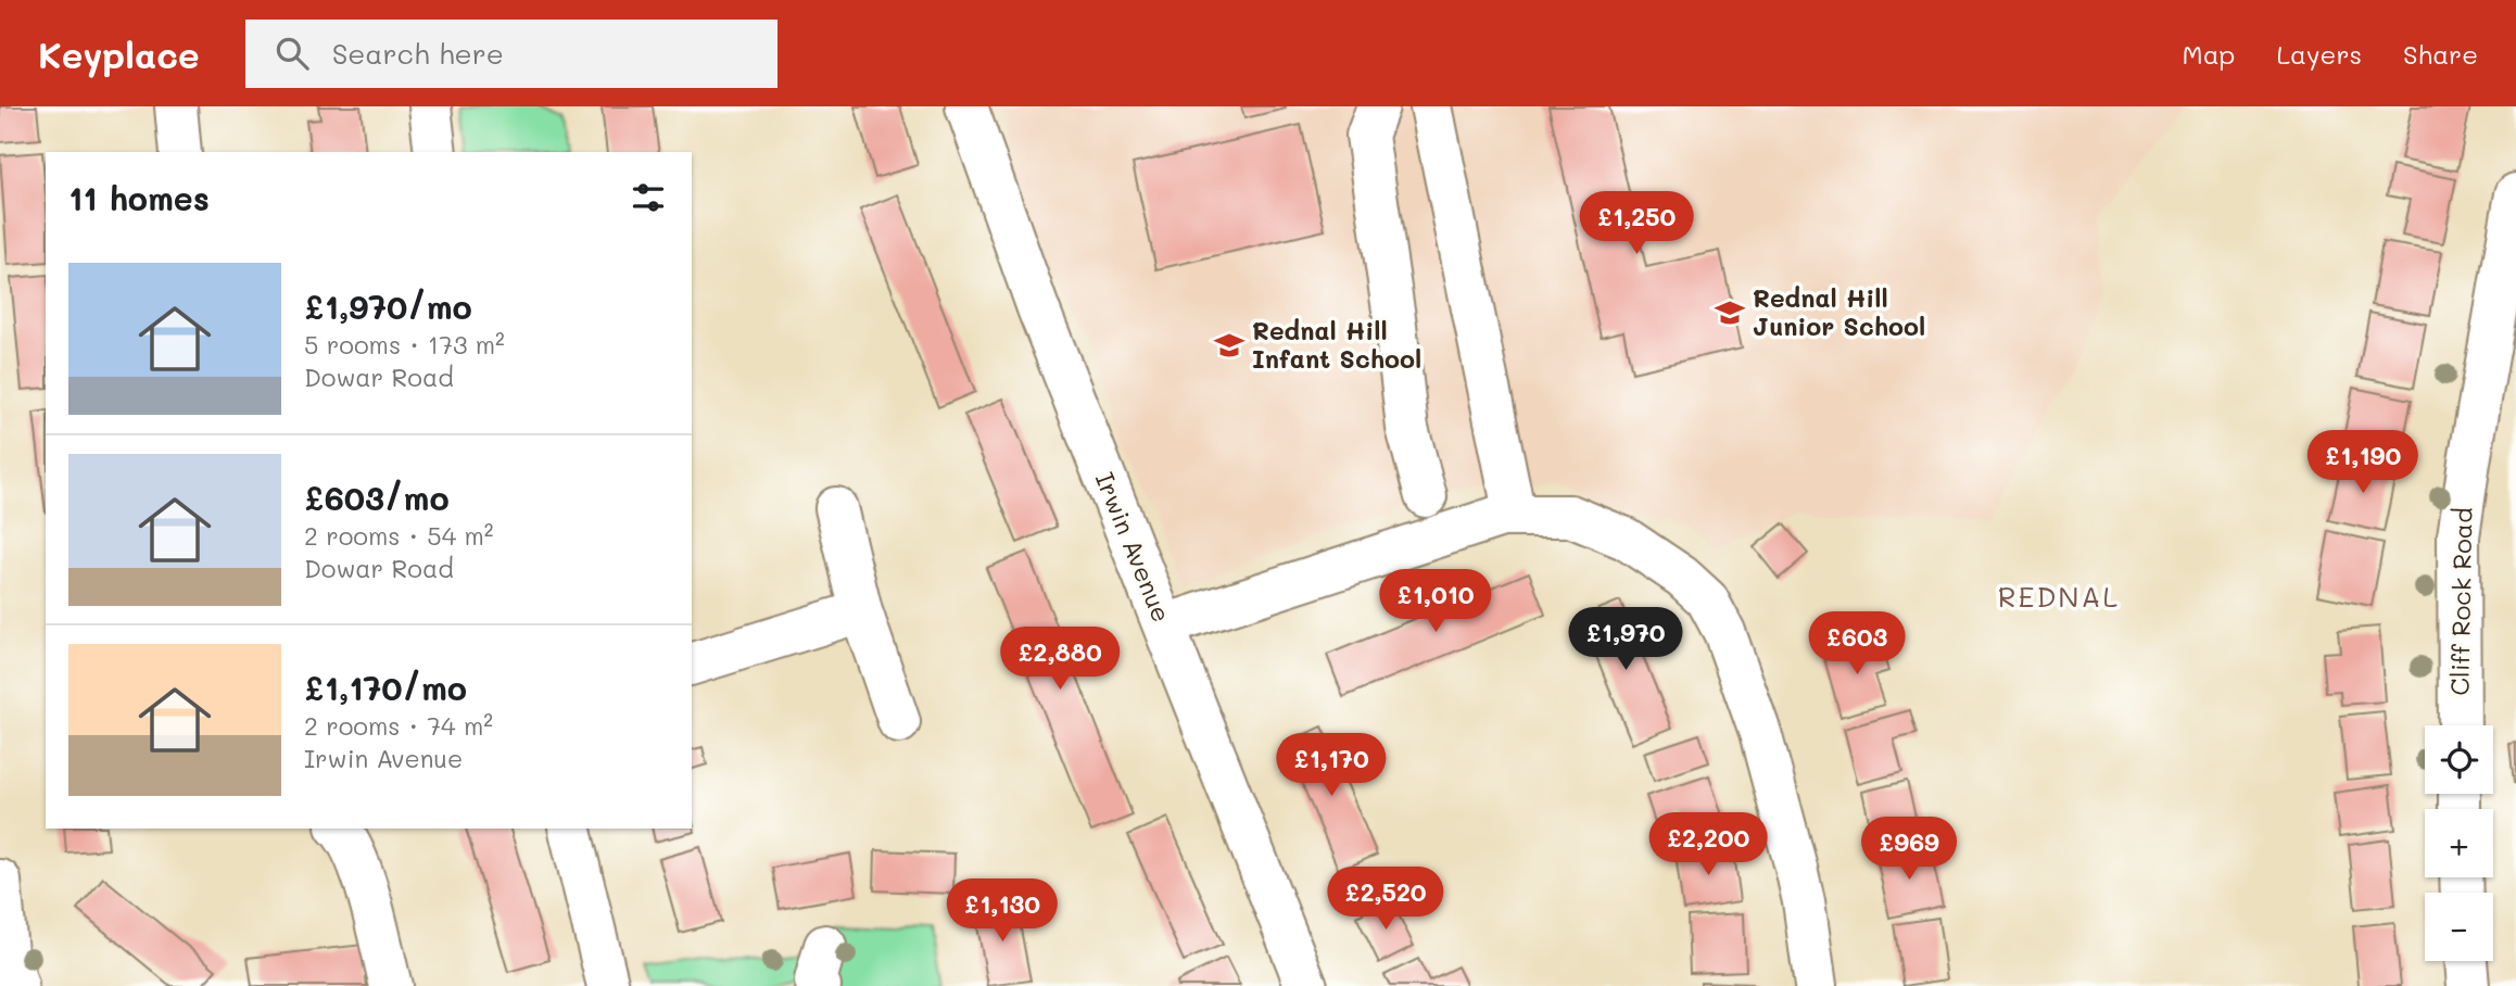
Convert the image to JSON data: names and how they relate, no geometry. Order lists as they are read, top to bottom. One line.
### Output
{"streets":{"street":["Irwin Avenue","Cliff Rock Road"]},"districts":["REDNAL"],"places":{"school or university":["Rednal Hill Junior School","Rednal Hill Infant School"]},"page":{"header":"Keyplace","search":"Search here","nav":["Map","Layers","Share"],"heading":"11 homes","price":["£1,250","£1,190","£1,010","£1,970","£603","£2,880","£1,170","£2,200","£969","£2,520","£1,130"],"list":[{"name":"£1,970/mo","note":"5 rooms · 173 m² · Dowar Road"},{"name":"£603/mo","note":"2 rooms · 54 m² · Dowar Road"},{"name":"£1,170/mo","note":"2 rooms · 74 m² · Irwin Avenue"}],"map_buttons":["+","−"]}}
